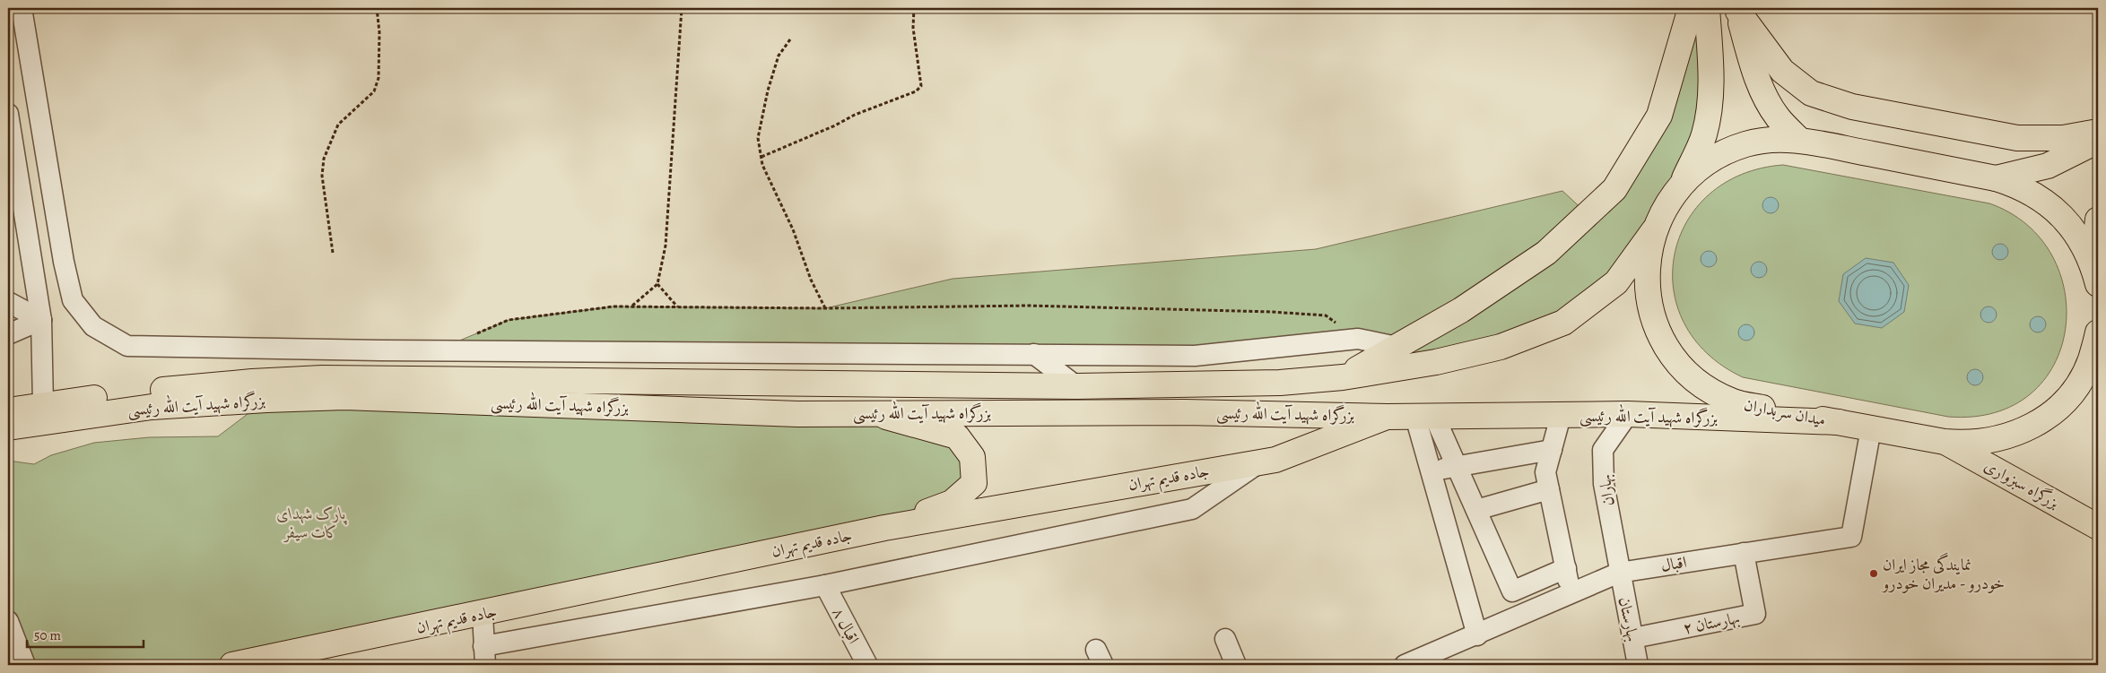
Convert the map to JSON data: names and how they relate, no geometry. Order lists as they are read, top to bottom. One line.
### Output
{"streets":{"main road":["بزرگراه شهید آیت الله رئیسی","میدان سربداران","جاده قدیم تهران","بزرگراه سبزواری"],"street":["بهاران","اقبال","بهارستان","بهارستان ۲","اقبال ۸"]},"crossings":[["بزرگراه شهید آیت الله رئیسی","میدان سربداران"],["بزرگراه شهید آیت الله رئیسی","جاده قدیم تهران"],["بزرگراه شهید آیت الله رئیسی","بهاران"],["میدان سربداران","بزرگراه سبزواری"],["میدان سربداران","اقبال"],["بهاران","اقبال"],["بهاران","بهارستان"],["اقبال","بهارستان"],["اقبال","بهارستان ۲"],["بهارستان","بهارستان ۲"]],"parks":["پارک شهدای کات سیفر"],"places":["نمایندگی مجاز ایران خودرو - مدیران خودرو"],"scale_bar":"50 m"}
